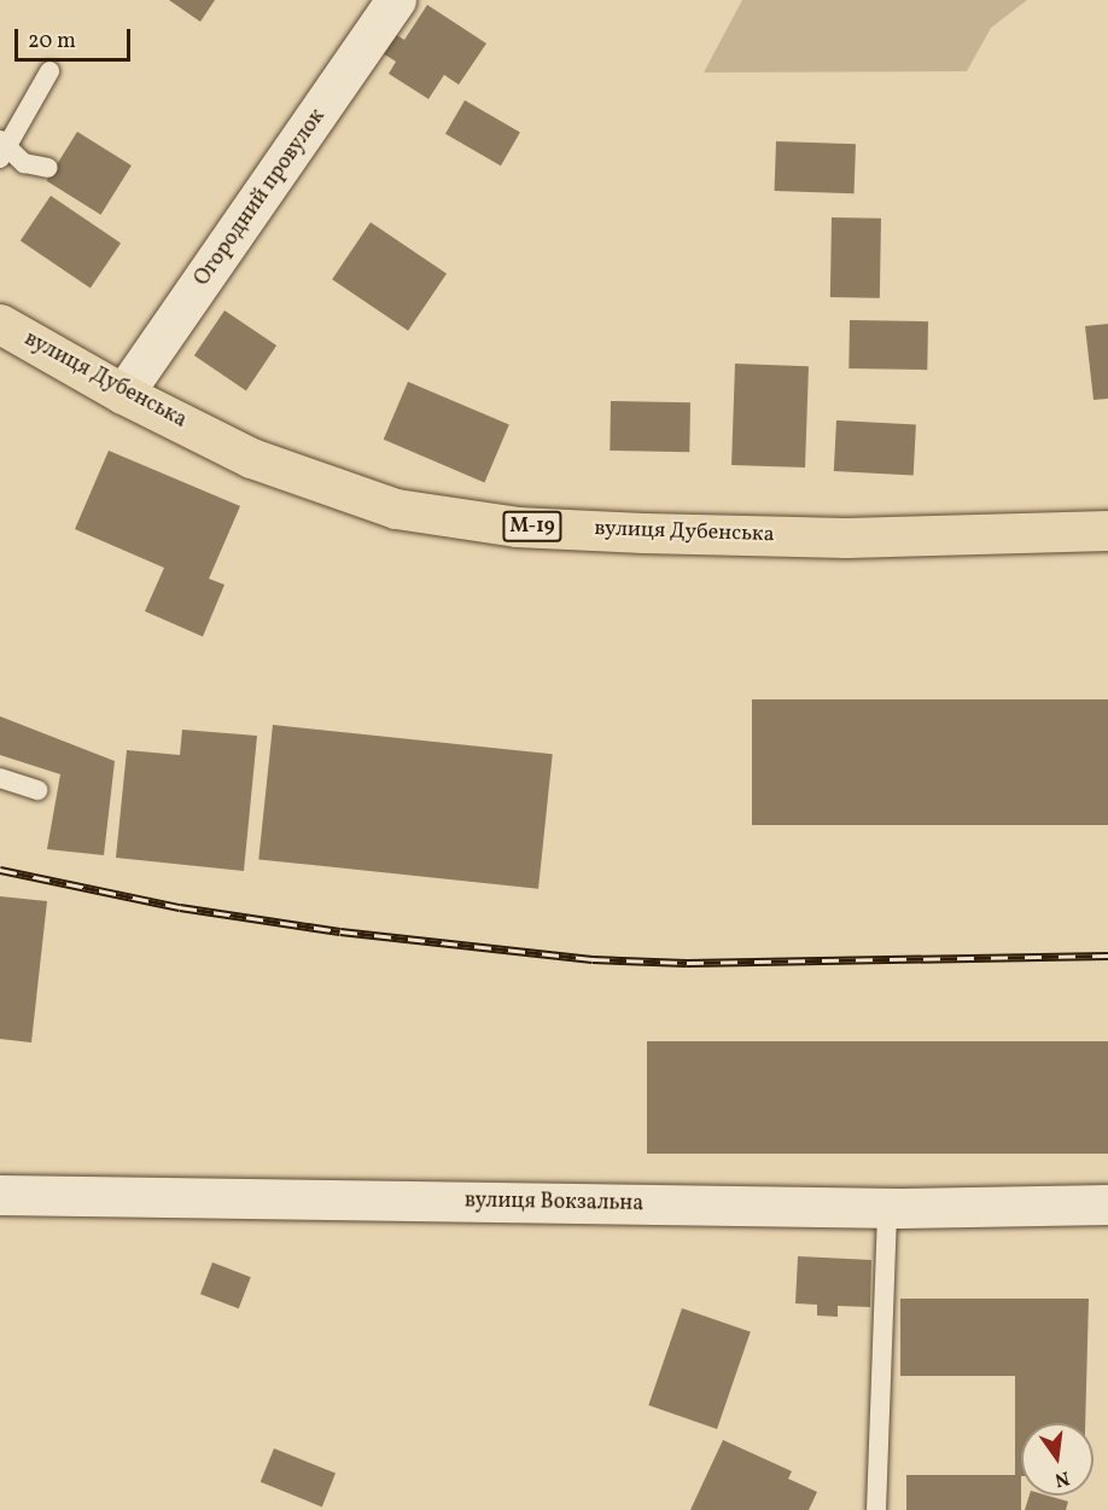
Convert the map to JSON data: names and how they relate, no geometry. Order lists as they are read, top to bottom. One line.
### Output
{"streets":{"highway":["вулиця Дубенська","М-19"],"street":["Огородний провулок","вулиця Вокзальна"]},"crossings":[["Огородний провулок","вулиця Дубенська"]],"scale_bar":"20 m","north":"bottom"}
